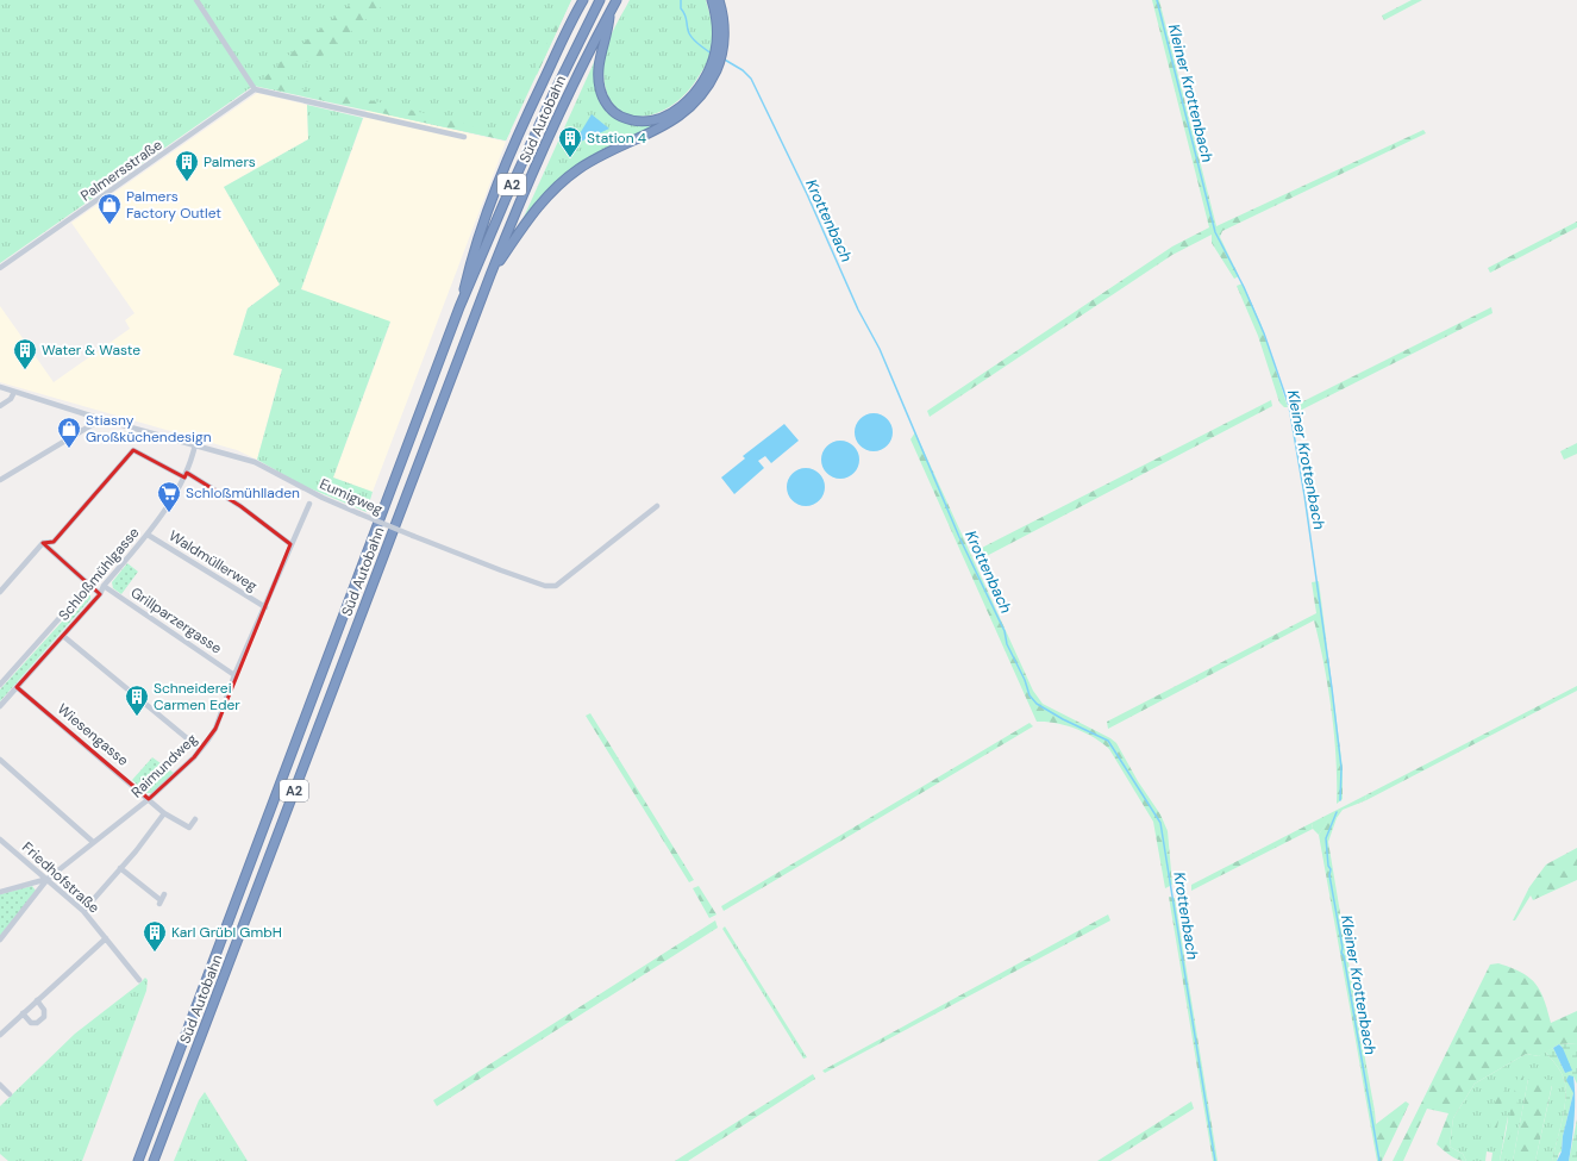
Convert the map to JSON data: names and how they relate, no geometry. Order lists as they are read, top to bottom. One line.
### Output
{"streets":{"highway":["Süd Autobahn","A2"],"street":["Palmersstraße","Eumigweg","Waldmüllerweg","Schloßmühlgasse","Grillparzergasse","Wiesengasse","Raimundweg","Friedhofstraße"]},"crossings":[["Eumigweg","Schloßmühlgasse"],["Waldmüllerweg","Schloßmühlgasse"],["Waldmüllerweg","Raimundweg"],["Schloßmühlgasse","Grillparzergasse"],["Schloßmühlgasse","Wiesengasse"],["Grillparzergasse","Raimundweg"],["Wiesengasse","Raimundweg"],["Raimundweg","Friedhofstraße"]],"water":["Kleiner Krottenbach","Krottenbach"],"places":{"building":["Station 4","Palmers","Water & Waste","Schneiderei Carmen Eder","Karl Grübl GmbH"],"shop":["Palmers Factory Outlet","Stiasny Großküchendesign"],"supermarket":["Schloßmühlladen"]}}
